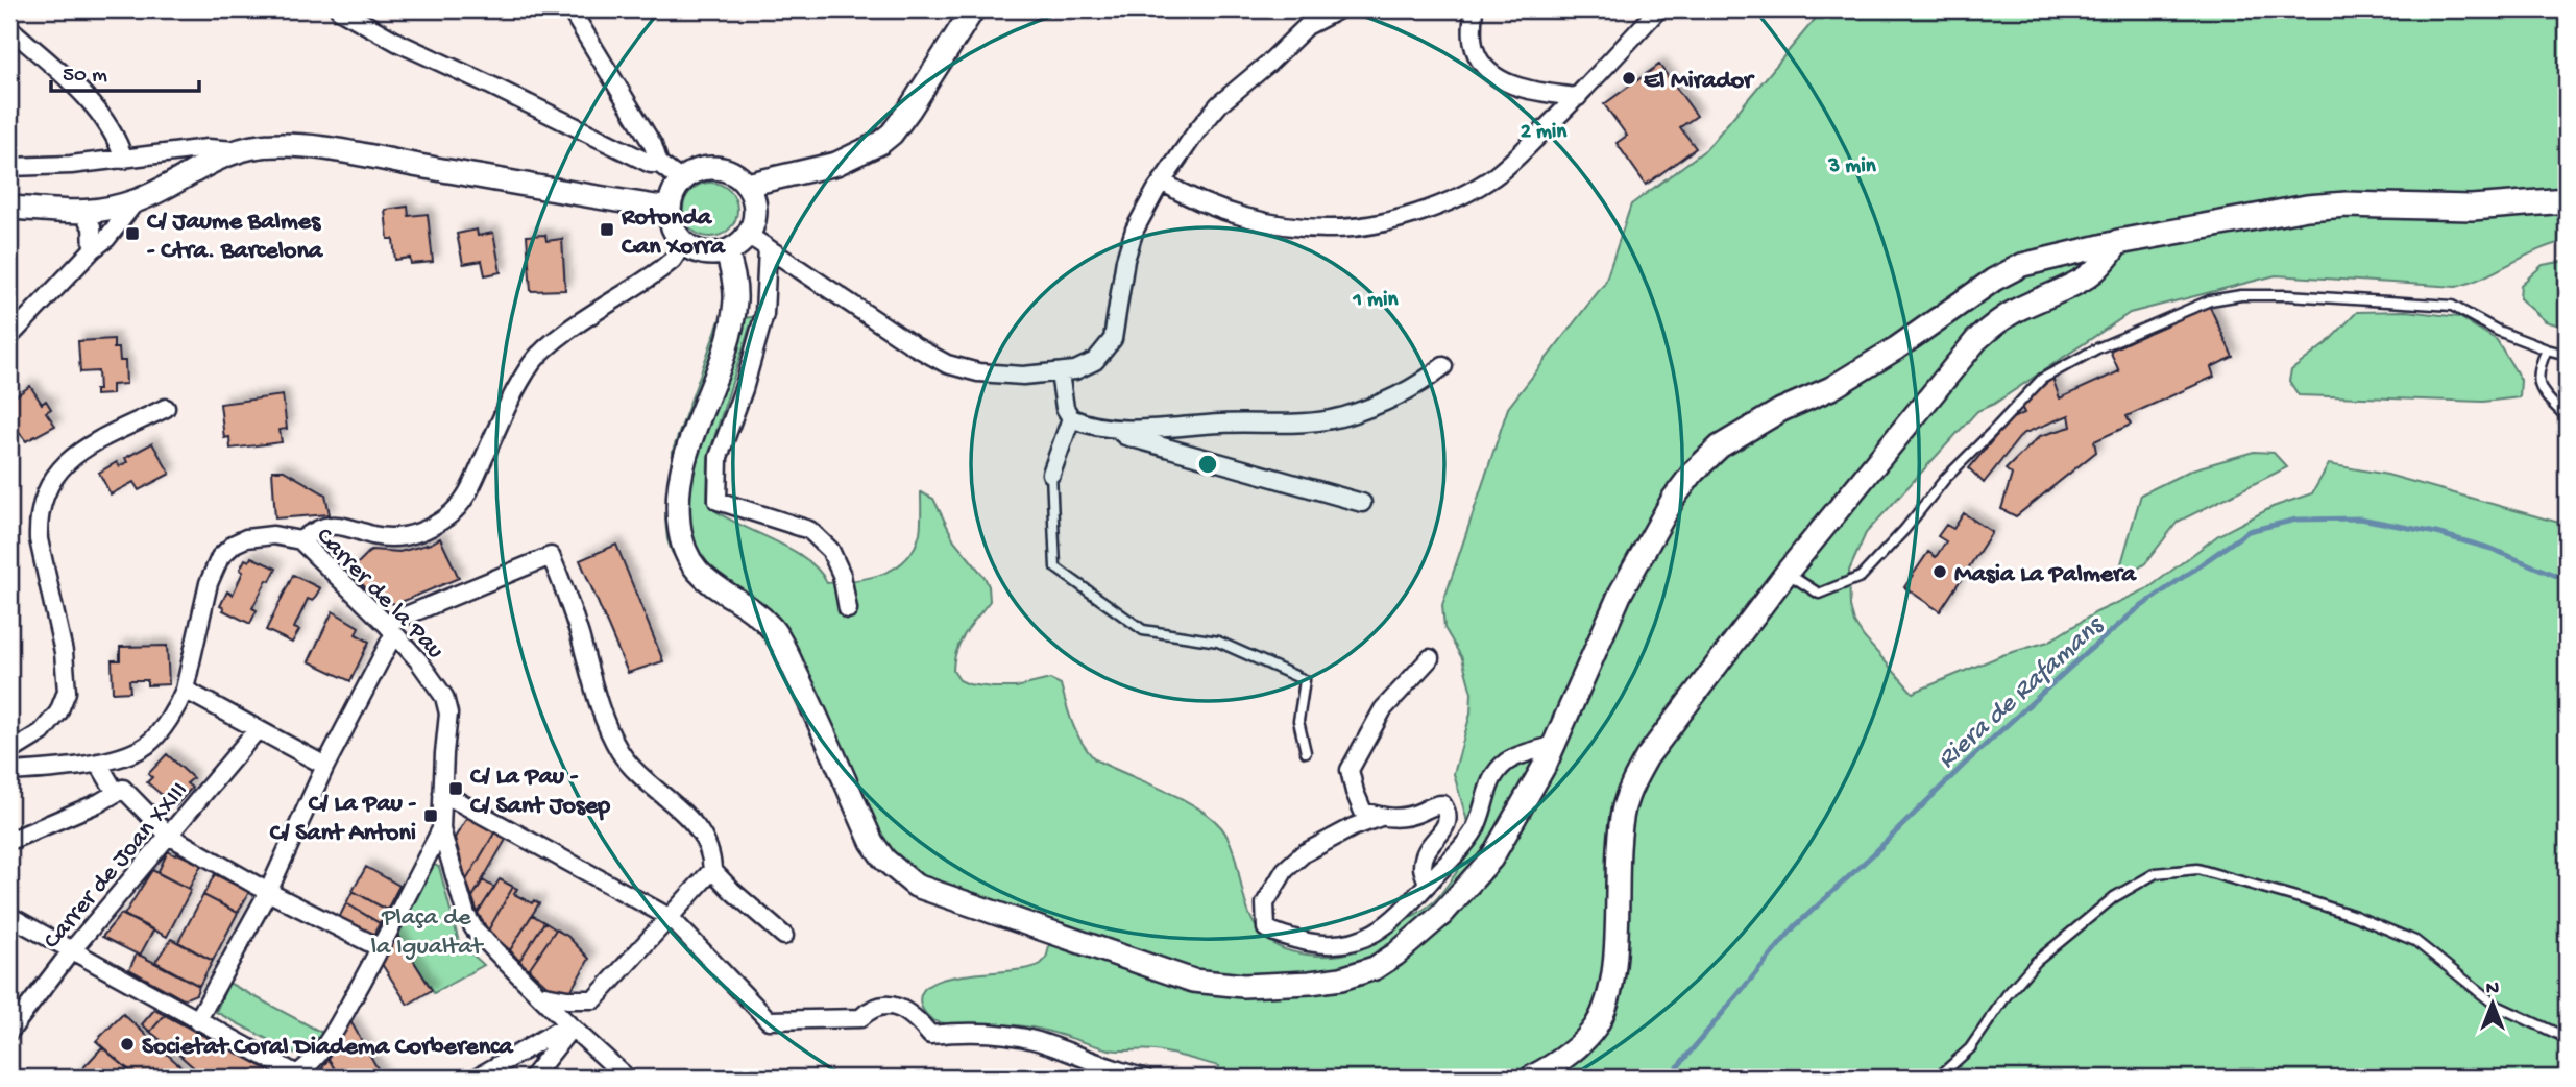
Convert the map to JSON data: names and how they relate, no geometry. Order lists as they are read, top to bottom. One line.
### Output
{"streets":{"street":["Carrer de la Pau","Carrer de Joan XXIII"]},"water":["Riera de Rafamans"],"parks":["Plaça de la Igualtat"],"places":{"other":["El Mirador","Masia La Palmera","Societat Coral Diadema Corberenca"],"transit":["Rotonda Can Xorra","C/ Jaume Balmes - Ctra. Barcelona","C/ La Pau - C/ Sant Josep","C/ La Pau - C/ Sant Antoni"]},"scale_bar":"50 m","north":"top","rings":["2 min","3 min","1 min"]}
